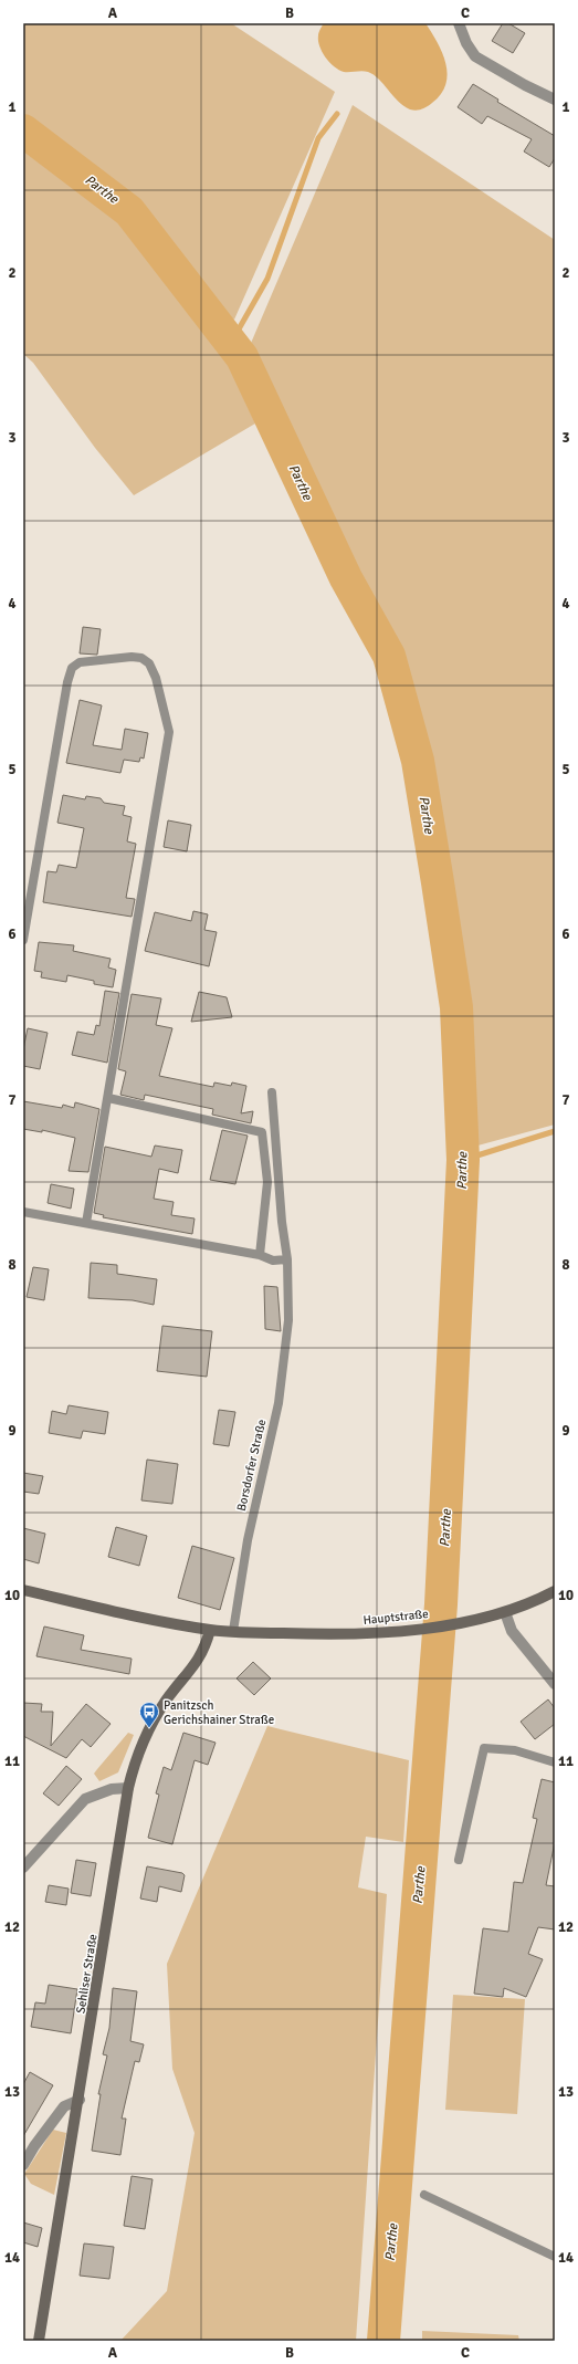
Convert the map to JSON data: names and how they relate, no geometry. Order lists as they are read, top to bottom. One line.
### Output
{"streets":{"street":["Hauptstraße","Sehliser Straße"],"lane":["Borsdorfer Straße"]},"crossings":[["Borsdorfer Straße","Hauptstraße"]],"water":["Parthe"],"places":{"bus stop":["Panitzsch Gerichshainer Straße"]},"grid":{"columns":["A","B","C"],"rows":["1","2","3","4","5","6","7","8","9","10","11","12","13","14"]}}
